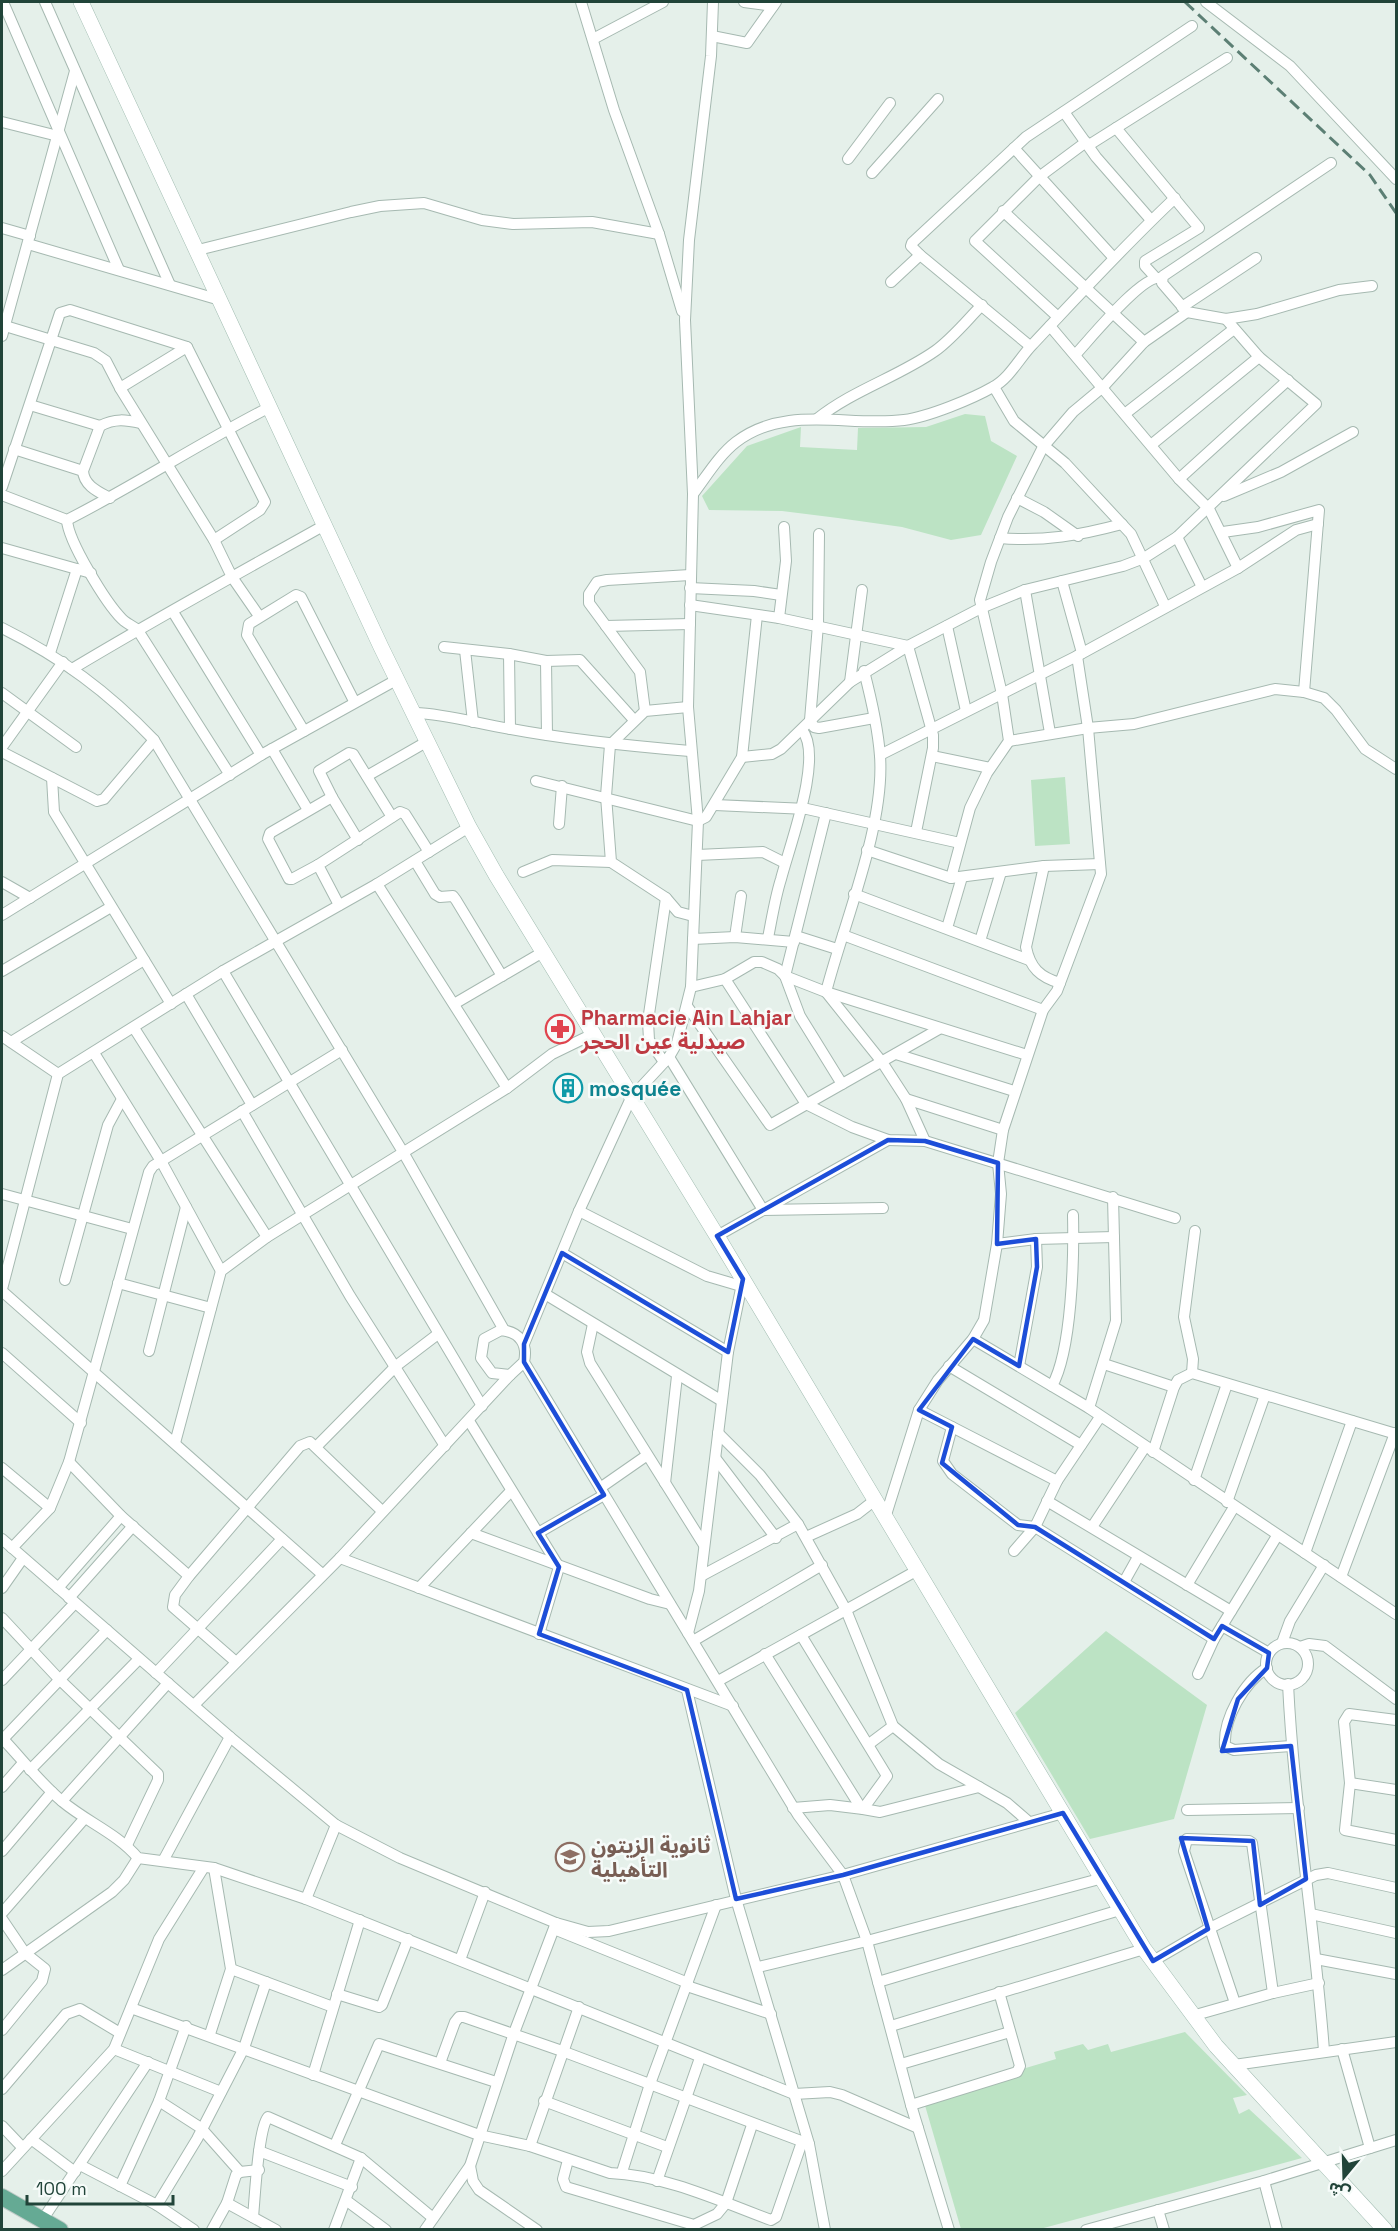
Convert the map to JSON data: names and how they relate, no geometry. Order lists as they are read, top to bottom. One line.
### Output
{"places":{"pharmacy":["Pharmacie Ain Lahjar صيدلية عين الحجر"],"building":["mosquée"],"school or university":["ثانوية الزيتون التأهيلية"]},"scale_bar":"100 m","north":"bottom"}
